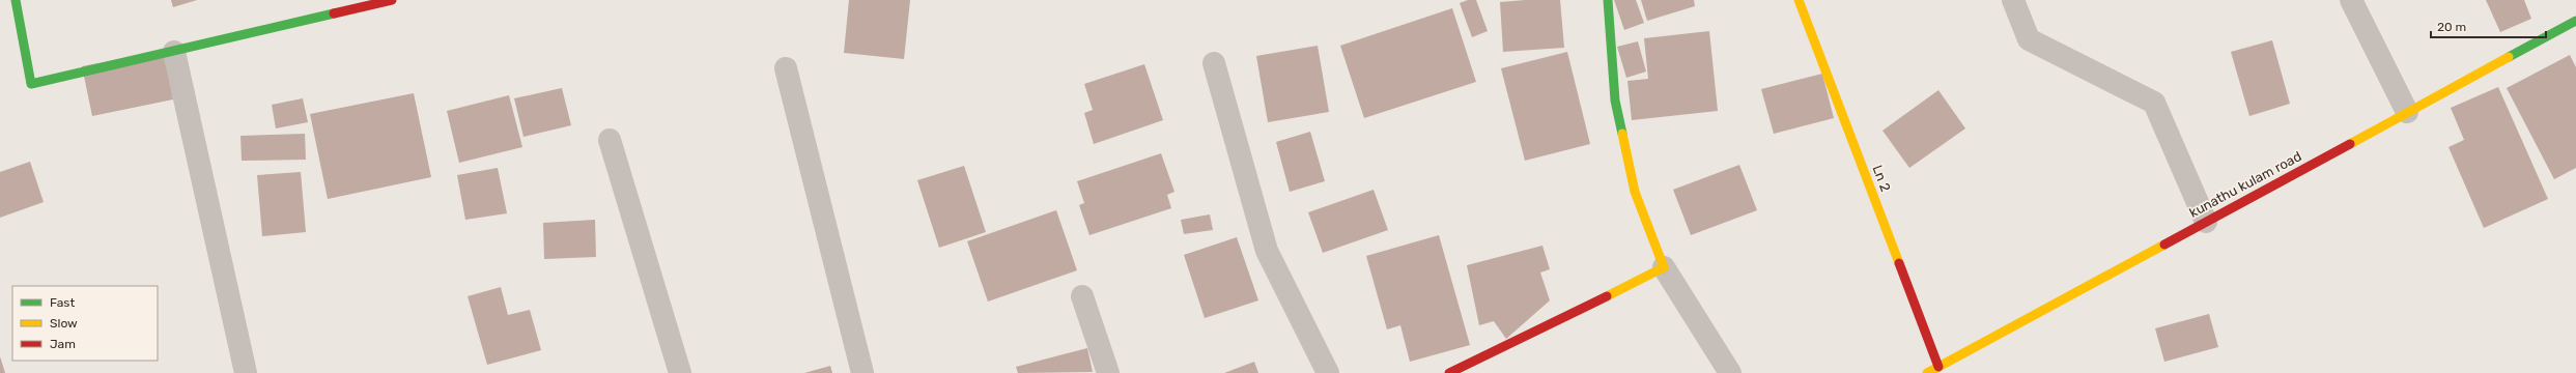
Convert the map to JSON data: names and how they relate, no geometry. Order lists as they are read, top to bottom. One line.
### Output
{"streets":{"street":["Ln 2","kunathu kulam road"]},"crossings":[["Ln 2","kunathu kulam road"]],"legend":["Fast","Slow","Jam"],"scale_bar":"20 m"}
